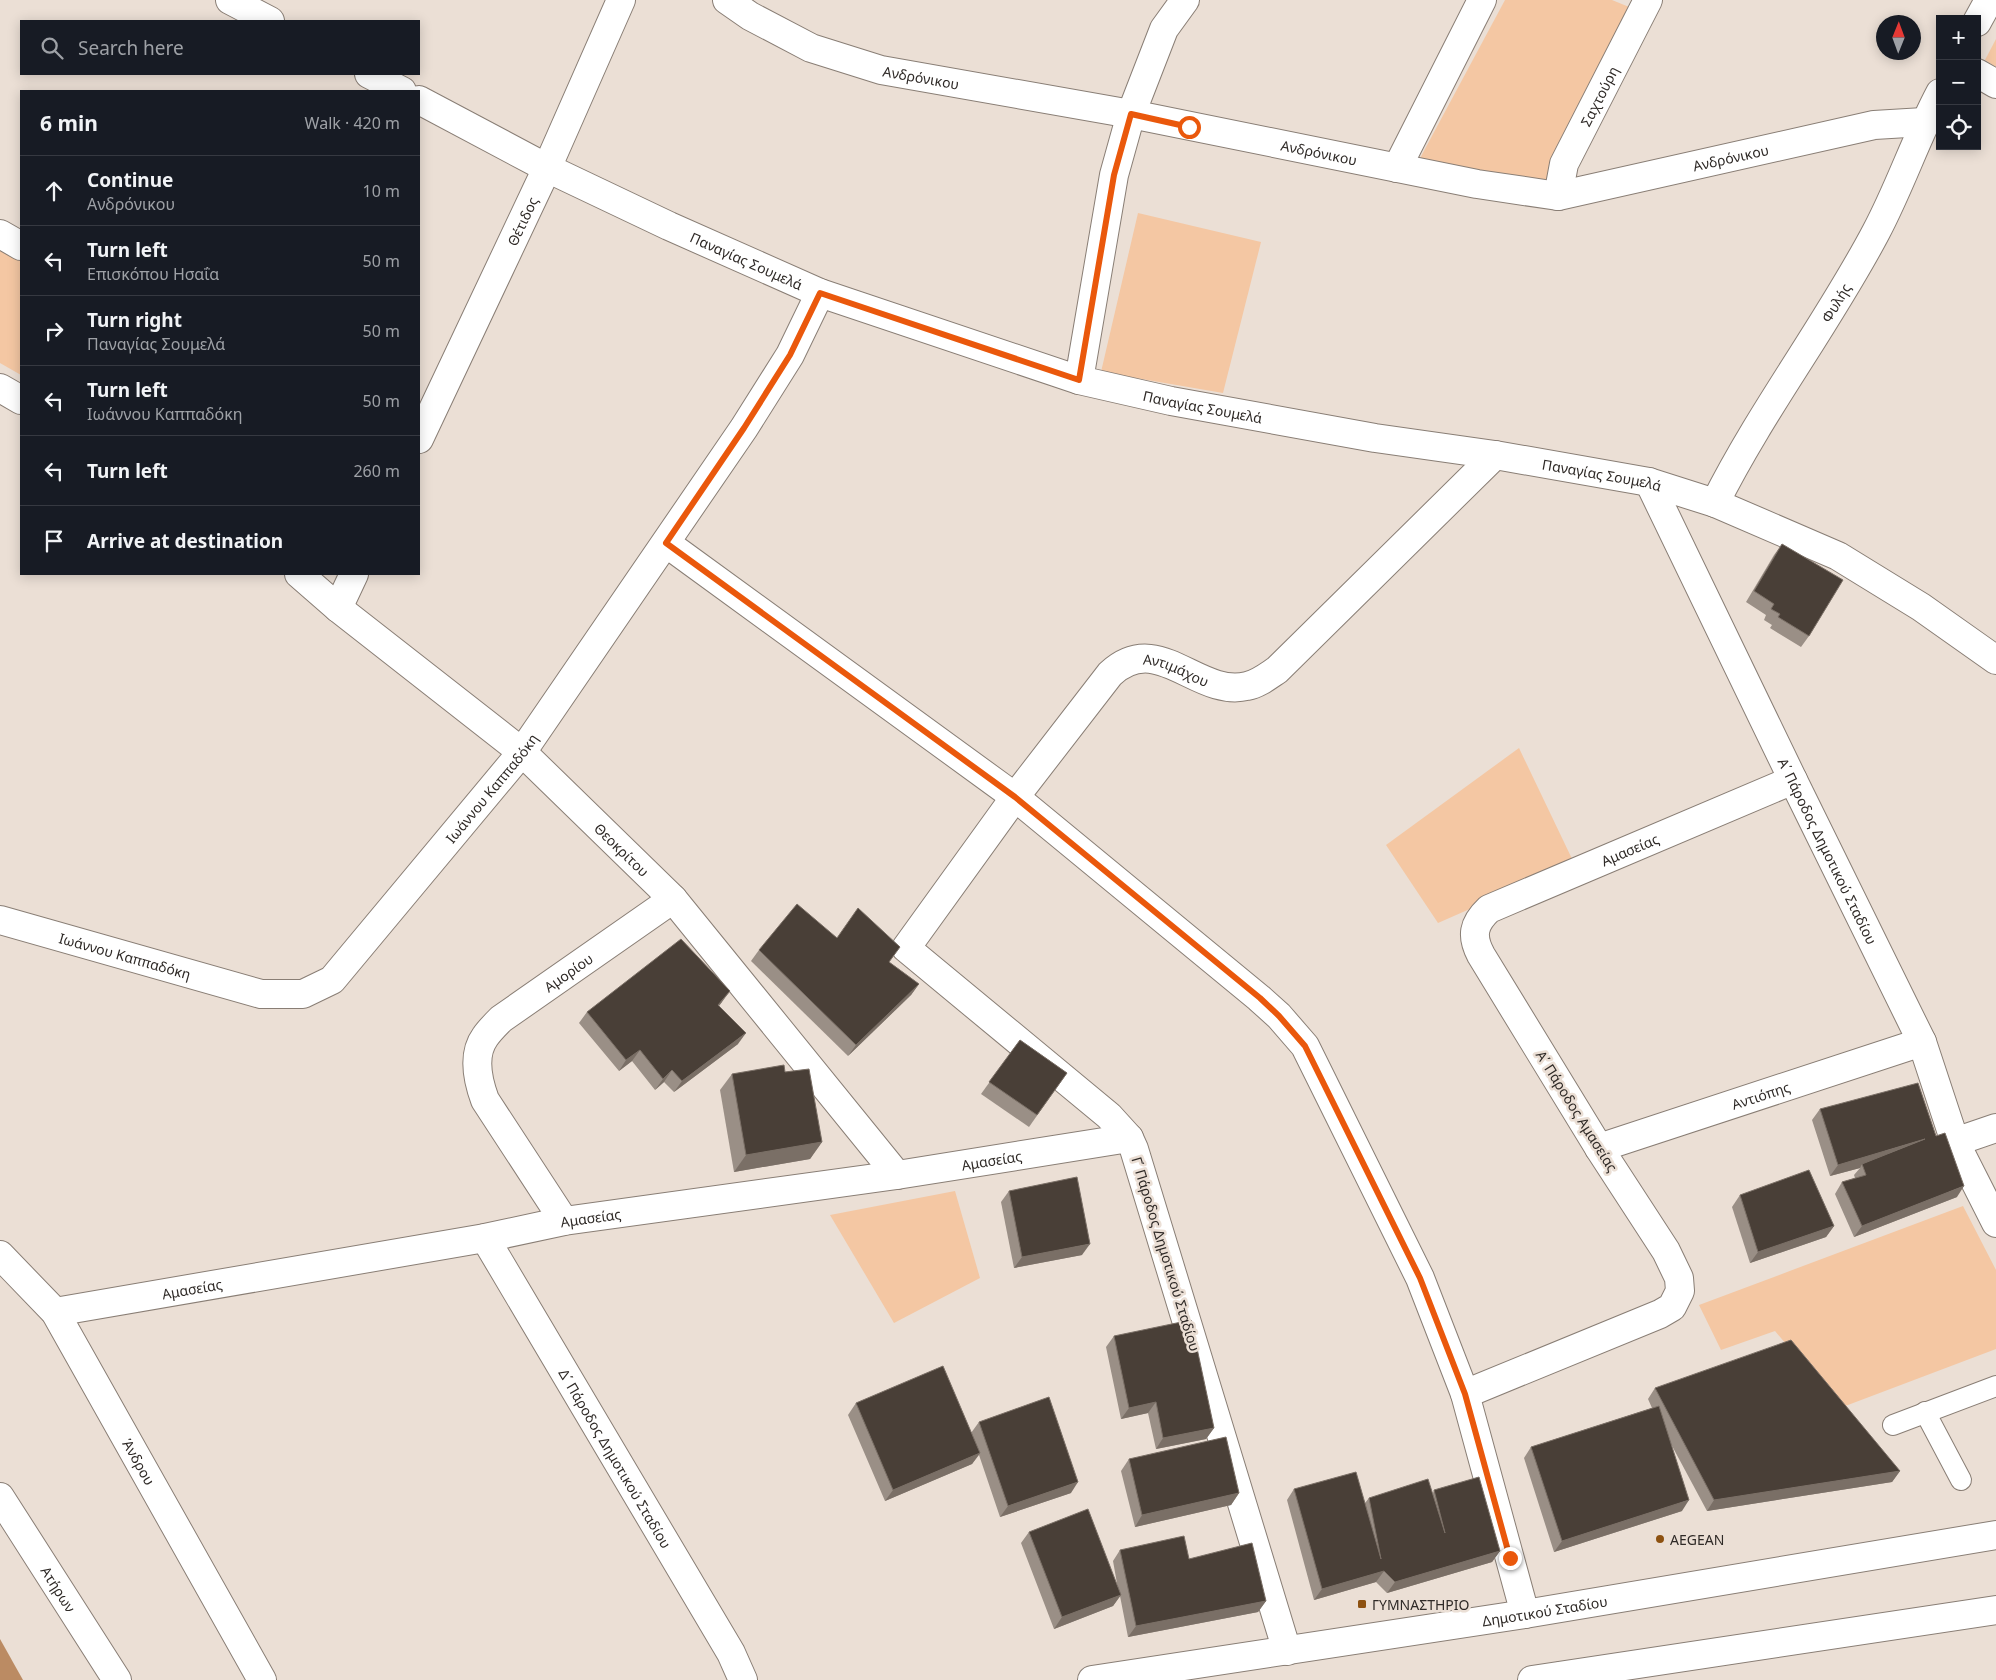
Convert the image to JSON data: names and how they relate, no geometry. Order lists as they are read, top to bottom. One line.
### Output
{"streets":{"street":["Ανδρόνικου","Σαχτούρη","Θέτιδος","Παναγίας Σουμελά","Φυλής","Αντιμάχου","Ιωάννου Καππαδόκη","Θεοκρίτου","Αμασείας","Α΄ Πάροδος Δημοτικού Σταδίου","Αμορίου","Αντιόπης","Α΄ Πάροδος Αμασείας","Γ΄ Πάροδος Δημοτικού Σταδίου","Δ΄ Πάροδος Δημοτικού Σταδίου","Άνδρου","Ατήρων","Δημοτικού Σταδίου"]},"crossings":[["Ανδρόνικου","Σαχτούρη"],["Ανδρόνικου","Φυλής"],["Θέτιδος","Παναγίας Σουμελά"],["Παναγίας Σουμελά","Φυλής"],["Παναγίας Σουμελά","Αντιμάχου"],["Παναγίας Σουμελά","Ιωάννου Καππαδόκη"],["Παναγίας Σουμελά","Α΄ Πάροδος Δημοτικού Σταδίου"],["Αντιμάχου","Γ΄ Πάροδος Δημοτικού Σταδίου"],["Ιωάννου Καππαδόκη","Θεοκρίτου"],["Θεοκρίτου","Αμασείας"],["Θεοκρίτου","Αμορίου"],["Αμασείας","Α΄ Πάροδος Δημοτικού Σταδίου"],["Αμασείας","Αμορίου"],["Αμασείας","Α΄ Πάροδος Αμασείας"],["Αμασείας","Γ΄ Πάροδος Δημοτικού Σταδίου"],["Αμασείας","Δ΄ Πάροδος Δημοτικού Σταδίου"],["Αμασείας","Άνδρου"],["Α΄ Πάροδος Δημοτικού Σταδίου","Αντιόπης"],["Αντιόπης","Α΄ Πάροδος Αμασείας"],["Γ΄ Πάροδος Δημοτικού Σταδίου","Δημοτικού Σταδίου"]],"places":{"other":["AEGEAN"],"transit":["ΓΥΜΝΑΣΤΗΡΙΟ"]},"north":"top","page":{"map_buttons":["+","−"],"search":"Search here","heading":["6 min","Walk · 420 m"],"list":[["Continue","Ανδρόνικου","10 m"],["Turn left","Επισκόπου Ησαΐα","50 m"],["Turn right","Παναγίας Σουμελά","50 m"],["Turn left","Ιωάννου Καππαδόκη","50 m"],["Turn left","260 m"],"Arrive at destination"]}}
